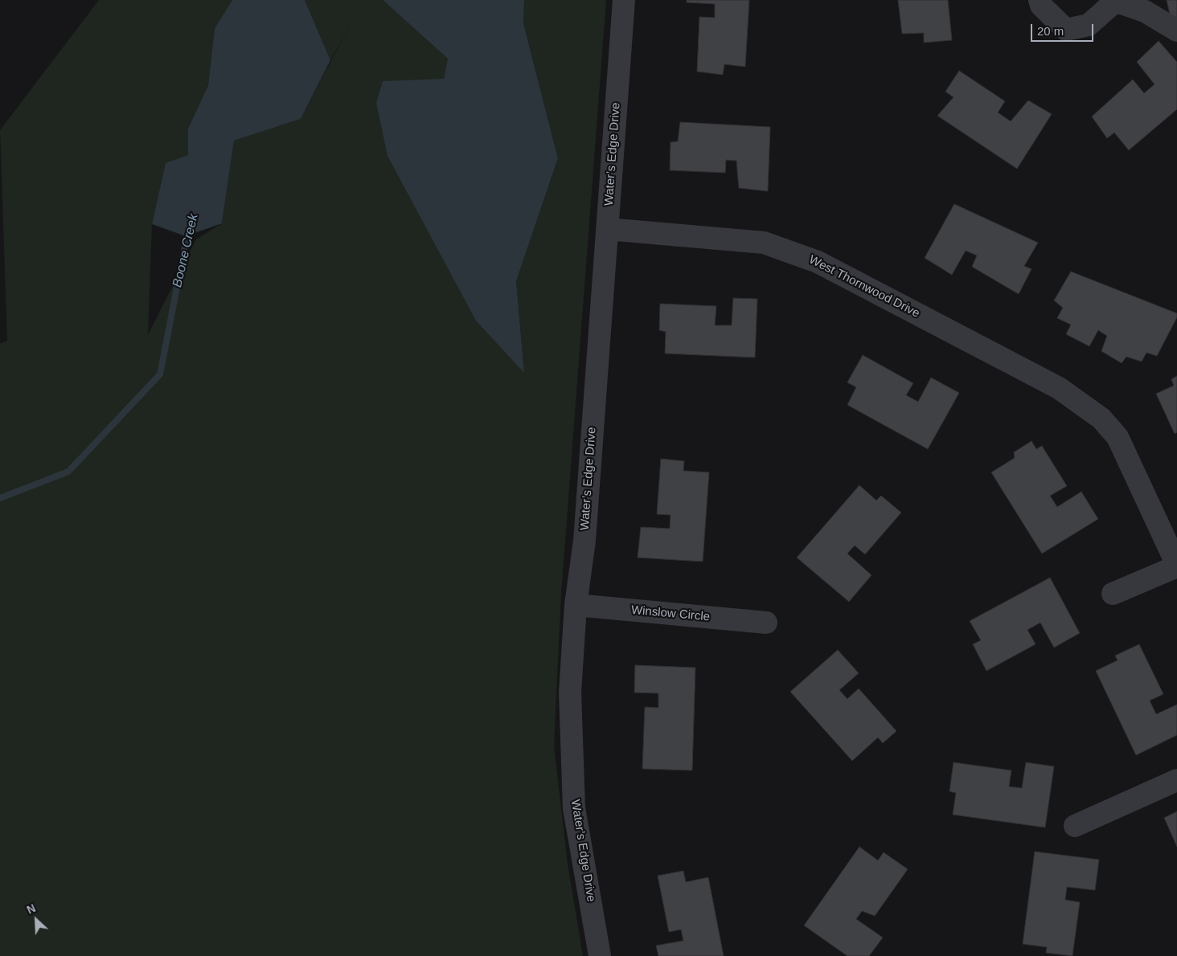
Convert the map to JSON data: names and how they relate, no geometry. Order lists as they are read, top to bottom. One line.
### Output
{"streets":{"street":["Water’s Edge Drive","West Thornwood Drive","Winslow Circle"]},"crossings":[["Water’s Edge Drive","West Thornwood Drive"],["Water’s Edge Drive","Winslow Circle"]],"water":["Boone Creek"],"scale_bar":"20 m","north":"top left"}
